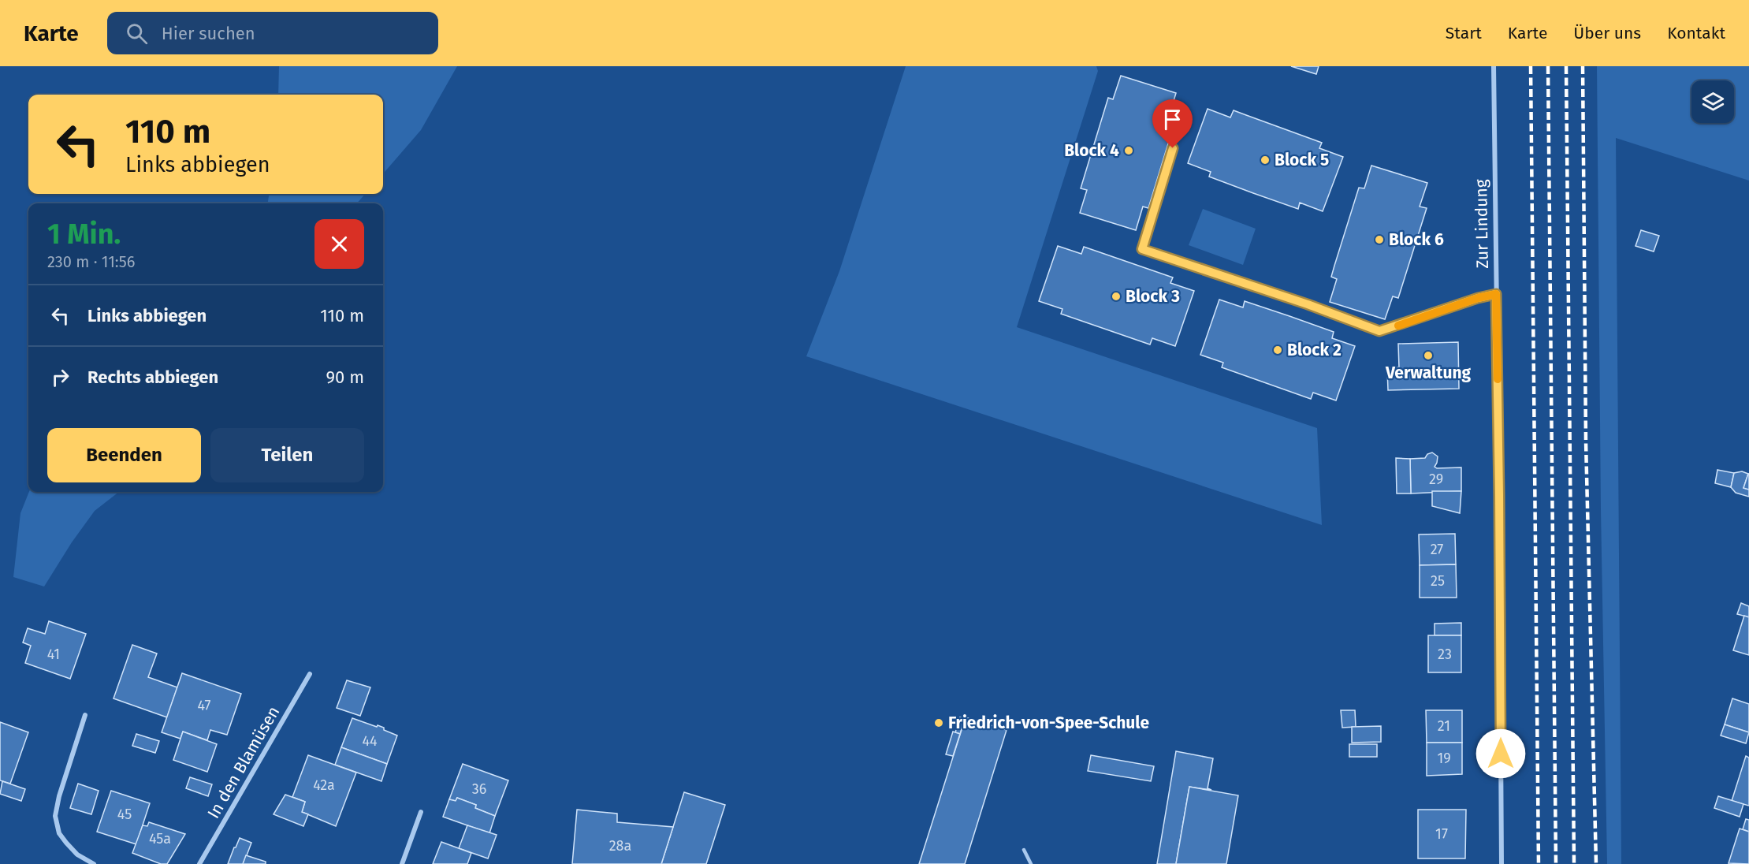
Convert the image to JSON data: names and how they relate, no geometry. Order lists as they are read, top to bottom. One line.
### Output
{"streets":{"street":["Zur Lindung","In den Blamüsen"]},"places":["Block 4","Block 5","Block 6","Block 3","Block 2","Verwaltung","Friedrich-von-Spee-Schule"],"house_numbers":["29","27","25","41","23","47","21","44","19","42a","36","45","17","45a","28a"],"page":{"header":"Karte","search":"Hier suchen","nav":["Start","Karte","Über uns","Kontakt"],"turn":["110 m","Links abbiegen"],"heading":["1 Min.","230 m · 11:56"],"list":[{"name":"Links abbiegen","value":"110 m"},{"name":"Rechts abbiegen","value":"90 m"}],"buttons":["Beenden","Teilen"]}}
